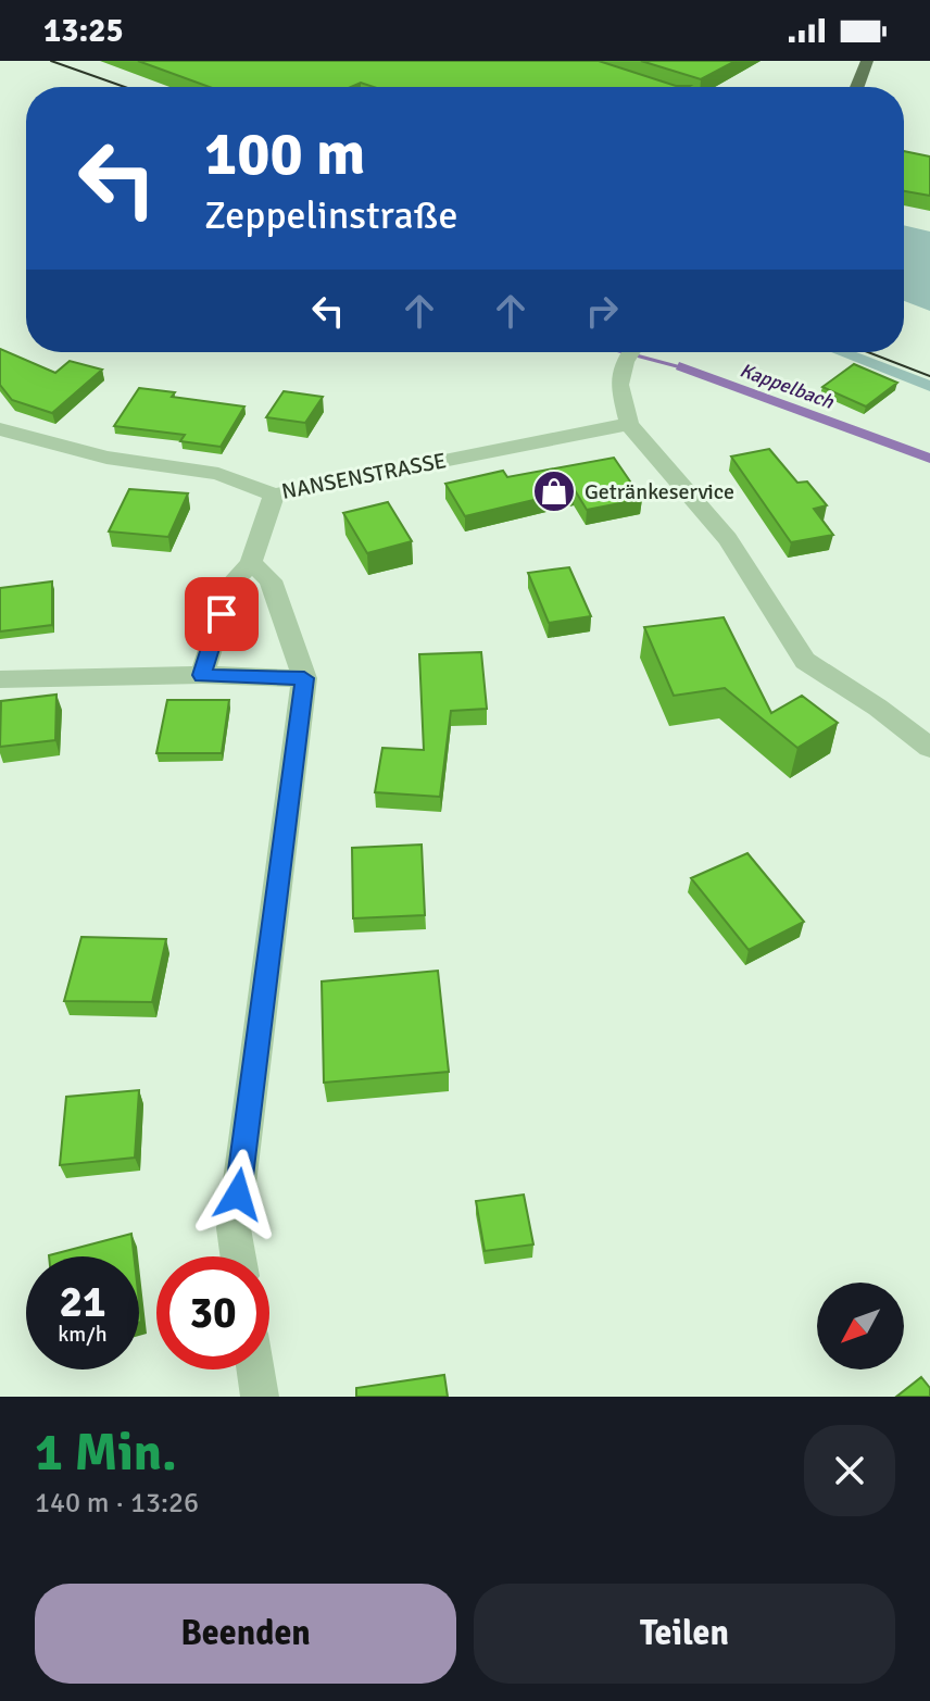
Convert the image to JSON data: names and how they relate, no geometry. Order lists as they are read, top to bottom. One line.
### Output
{"streets":{"street":["NANSENSTRASSE"]},"water":["Kappelbach"],"places":{"shop":["Getränkeservice"]},"north":"bottom left","page":{"status":"13:25","turn":["100 m","Zeppelinstraße"],"speed":"21 km/h","limit":"30","heading":["1 Min.","140 m · 13:26"],"buttons":["Beenden","Teilen"]}}
